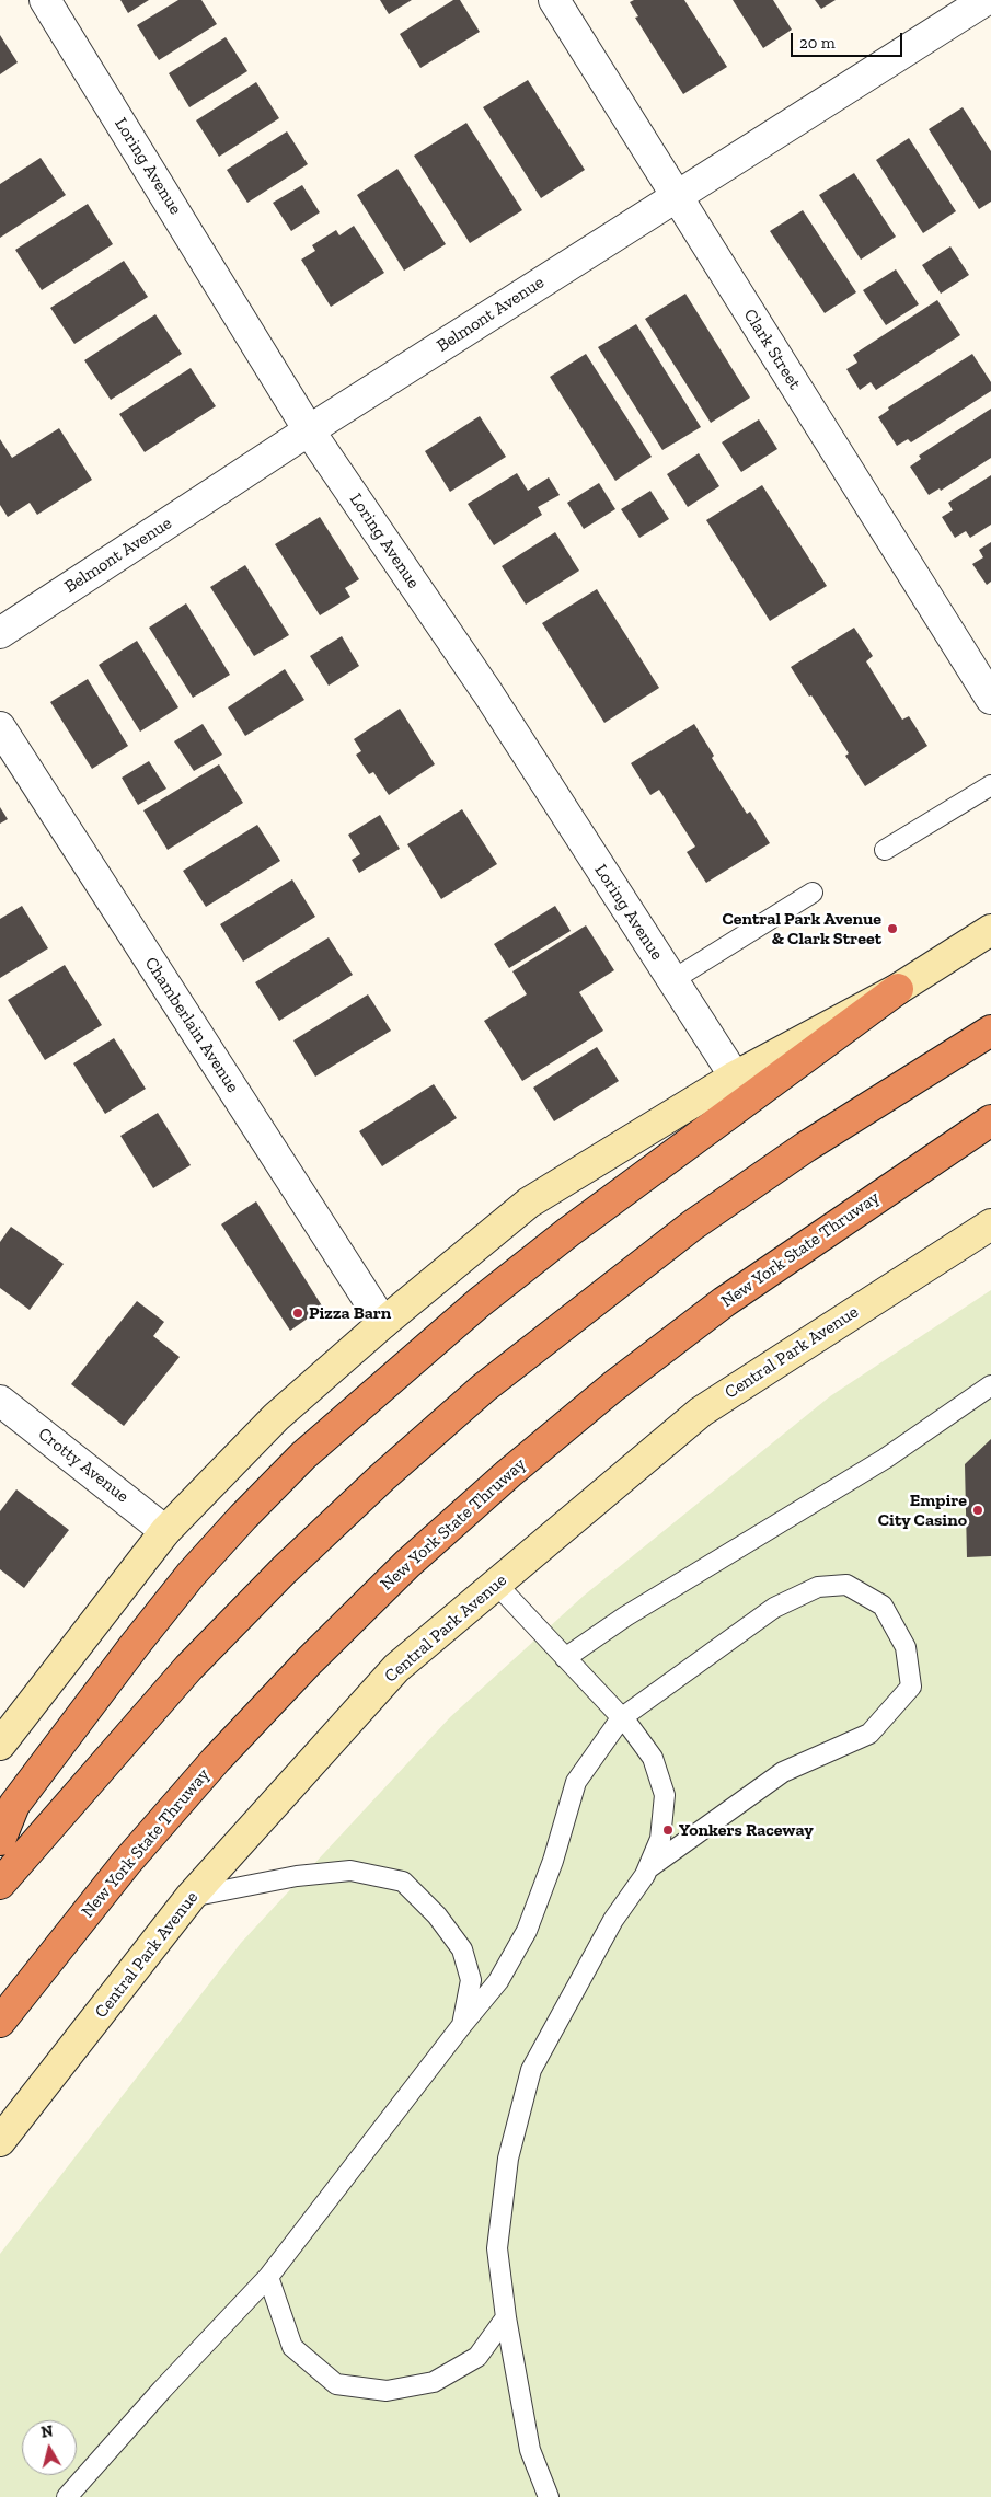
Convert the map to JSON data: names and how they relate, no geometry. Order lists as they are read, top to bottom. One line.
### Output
{"streets":{"highway":["New York State Thruway"],"main road":["Central Park Avenue"],"street":["Loring Avenue","Belmont Avenue","Clark Street","Chamberlain Avenue","Crotty Avenue"]},"crossings":[["Loring Avenue","Belmont Avenue"],["Belmont Avenue","Clark Street"]],"places":["Central Park Avenue & Clark Street","Pizza Barn","Empire City Casino","Yonkers Raceway"],"scale_bar":"20 m","north":"top"}
